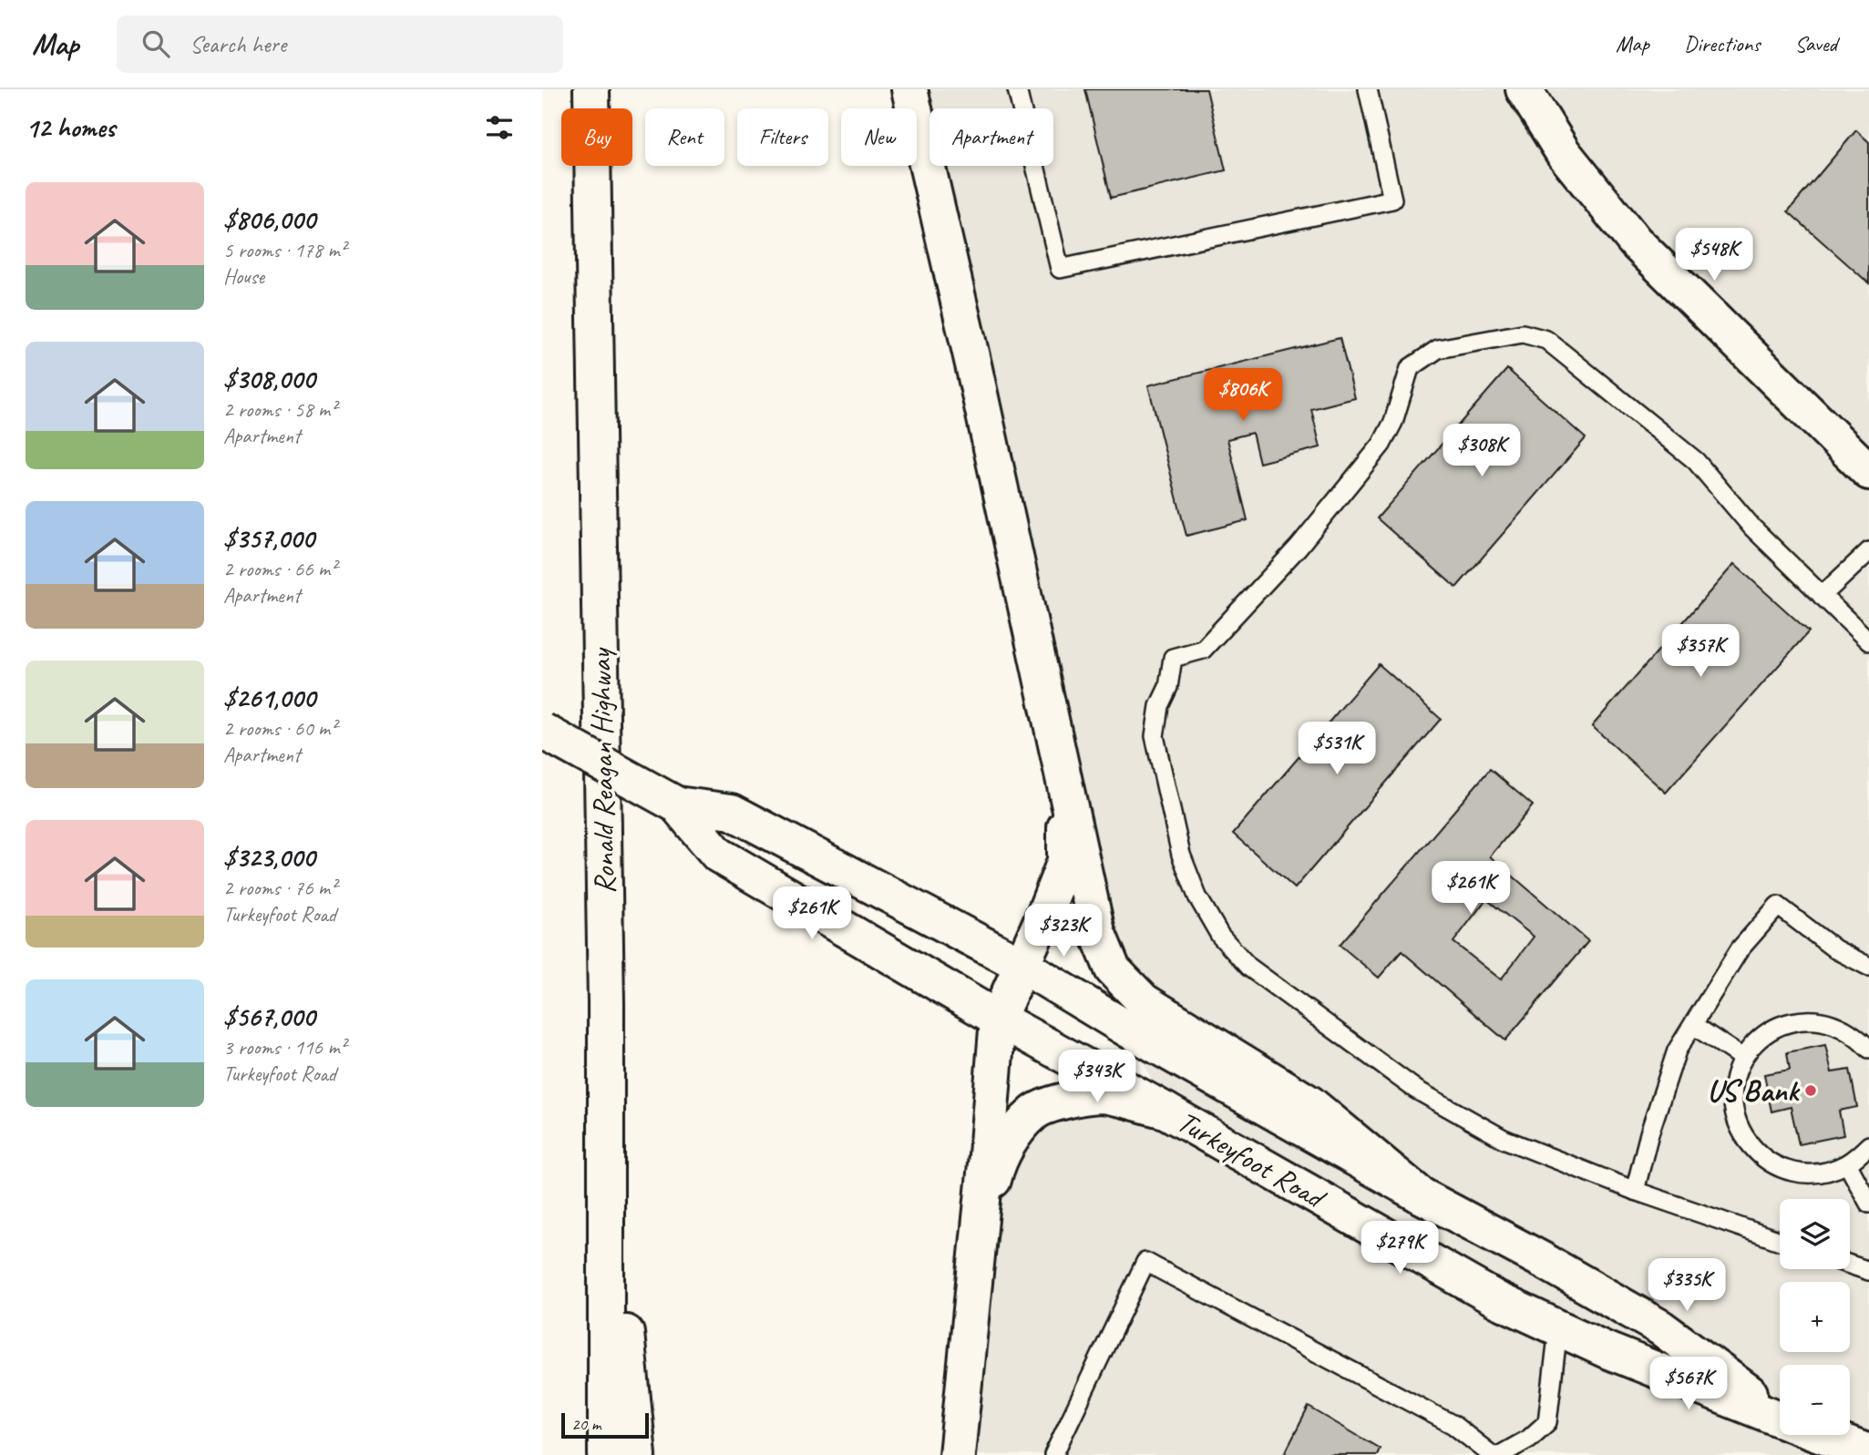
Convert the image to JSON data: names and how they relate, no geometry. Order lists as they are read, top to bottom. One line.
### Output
{"streets":{"main road":["Ronald Reagan Highway","Turkeyfoot Road"]},"places":["US Bank"],"scale_bar":"20 m","page":{"header":"Map","search":"Search here","nav":["Map","Directions","Saved"],"heading":"12 homes","chip":["Buy","Rent","Filters","New","Apartment"],"list":[{"name":"$806,000","note":"5 rooms · 178 m² · House"},{"name":"$308,000","note":"2 rooms · 58 m² · Apartment"},{"name":"$357,000","note":"2 rooms · 66 m² · Apartment"},{"name":"$261,000","note":"2 rooms · 60 m² · Apartment"},{"name":"$323,000","note":"2 rooms · 76 m² · Turkeyfoot Road"},{"name":"$567,000","note":"3 rooms · 116 m² · Turkeyfoot Road"}],"price":["$548K","$806K","$308K","$357K","$531K","$261K","$261K","$323K","$343K","$279K","$335K","$567K"],"map_buttons":["+","−"],"scale":"20 m"}}
